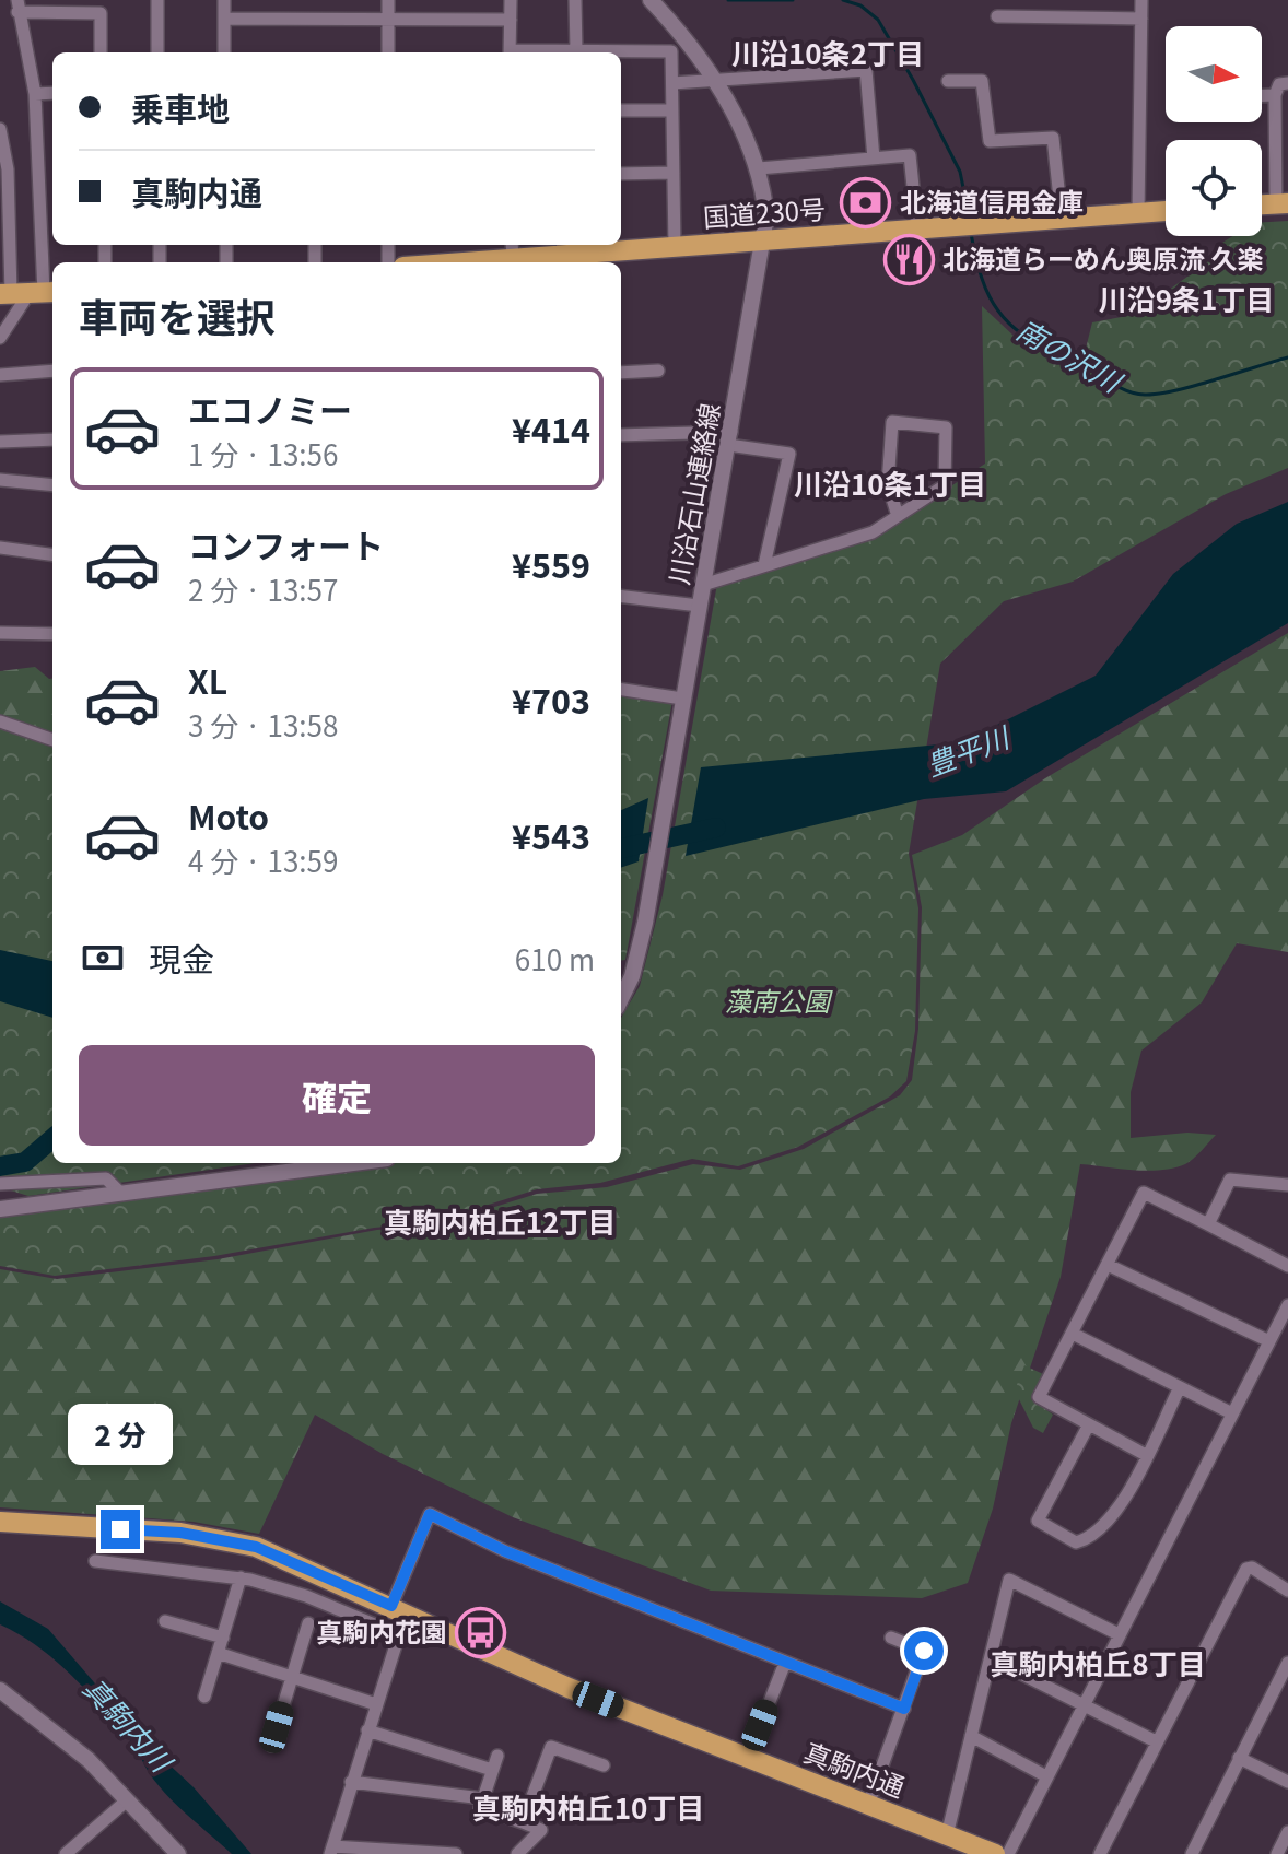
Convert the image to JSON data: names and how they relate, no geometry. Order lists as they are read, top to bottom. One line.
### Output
{"streets":{"highway":["国道230号","真駒内通"],"street":["川沿石山連絡線"]},"crossings":[["国道230号","川沿石山連絡線"]],"districts":["川沿10条2丁目","川沿9条1丁目","川沿10条1丁目","真駒内柏丘12丁目","真駒内柏丘8丁目","真駒内柏丘10丁目"],"water":["南の沢川","豊平川","真駒内川"],"parks":["藻南公園"],"places":{"bank":["北海道信用金庫"],"restaurant":["北海道らーめん奥原流 久楽"],"bus stop":["真駒内花園"]},"north":"right","page":{"banner":["乗車地","真駒内通"],"heading":"車両を選択","list":[{"name":"エコノミー","note":"1 分 · 13:56","value":"¥414"},{"name":"コンフォート","note":"2 分 · 13:57","value":"¥559"},{"name":"XL","note":"3 分 · 13:58","value":"¥703"},{"name":"Moto","note":"4 分 · 13:59","value":"¥543"}],"pay":["現金","610 m"],"buttons":"確定","bubble":"2 分"}}
